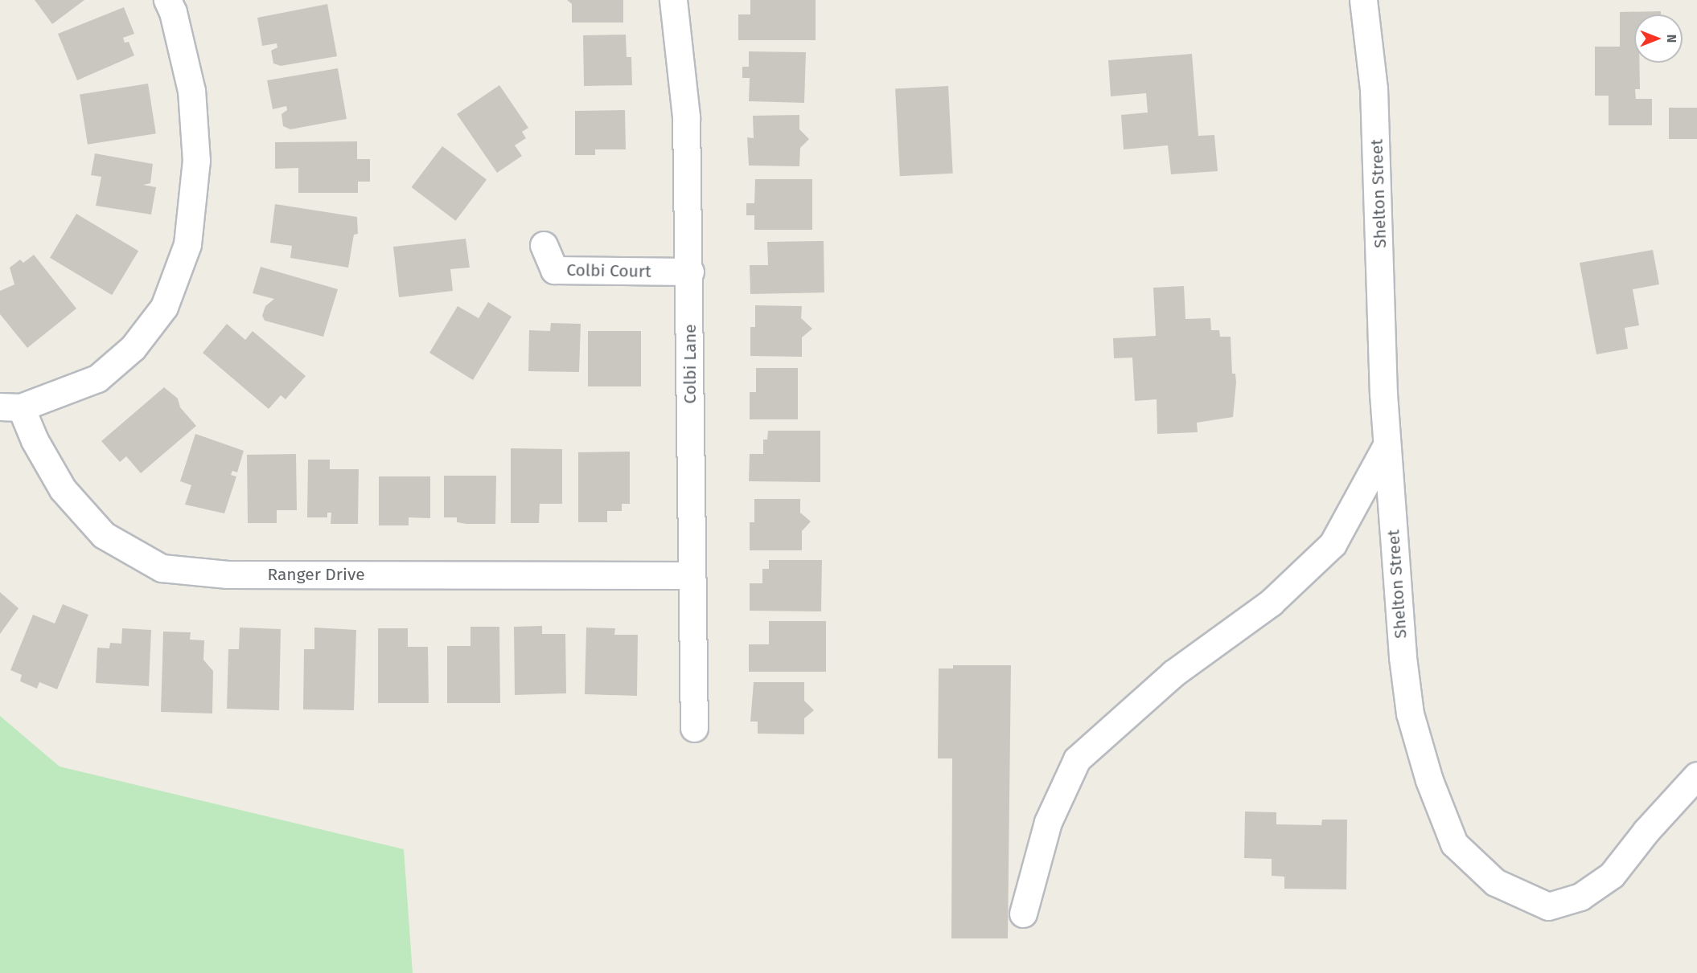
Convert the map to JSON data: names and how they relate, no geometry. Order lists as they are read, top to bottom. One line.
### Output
{"streets":{"street":["Shelton Street","Colbi Court","Colbi Lane","Ranger Drive"]},"crossings":[["Colbi Court","Colbi Lane"],["Colbi Lane","Ranger Drive"]],"north":"right"}
